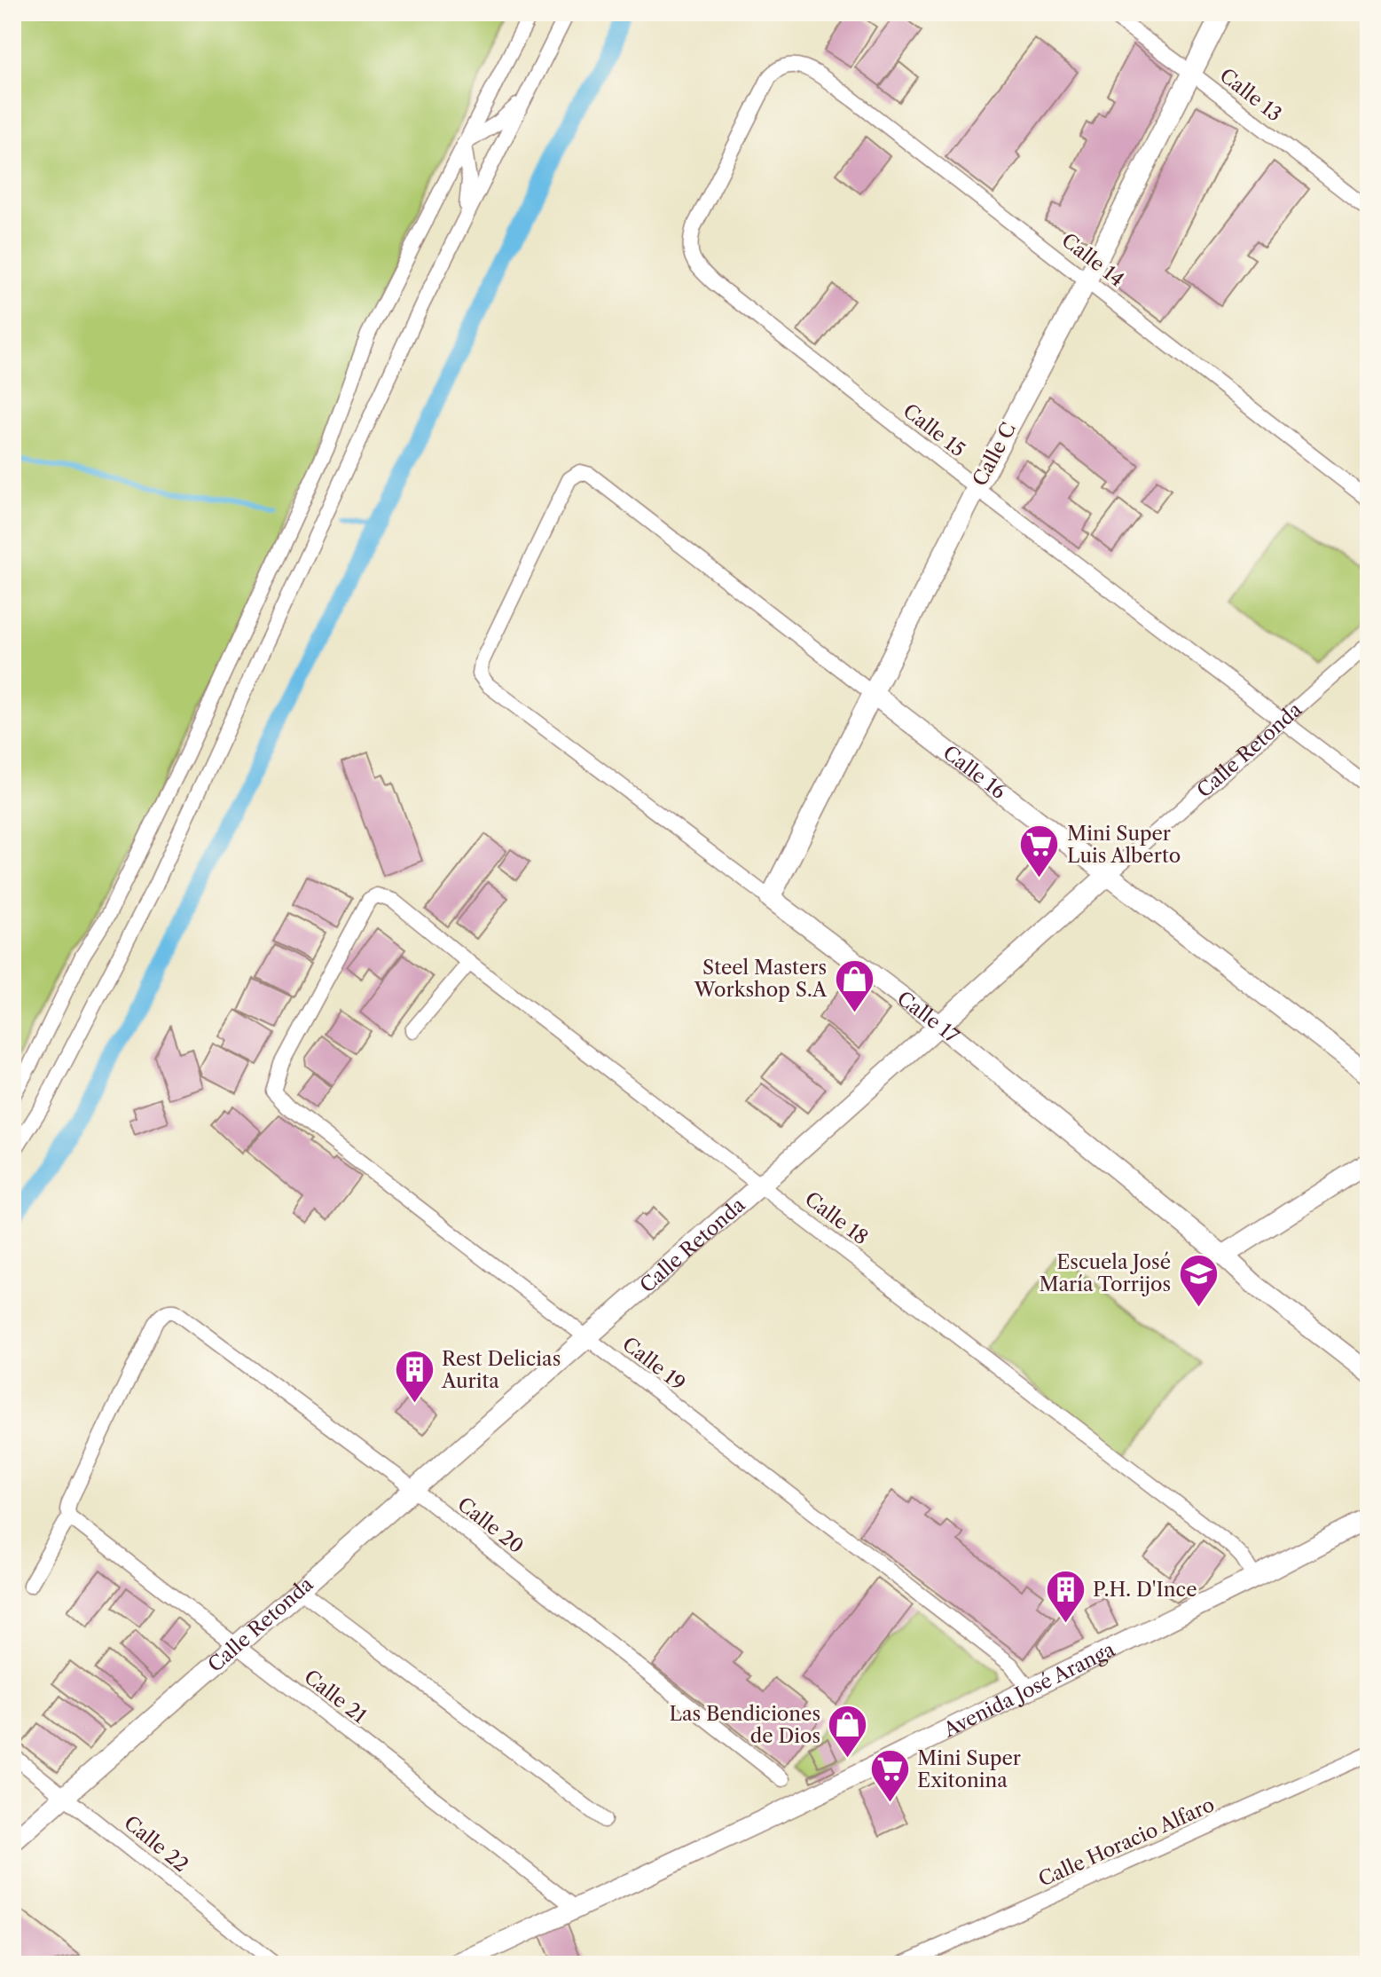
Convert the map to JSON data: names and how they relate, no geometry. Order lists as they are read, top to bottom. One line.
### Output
{"streets":{"street":["Calle 13","Calle 14","Calle 15","Calle C","Calle Retonda","Calle 16","Calle 17","Calle 18","Calle 19","Calle 20","Avenida José Aranga","Calle 21","Calle Horacio Alfaro","Calle 22"]},"crossings":[["Calle 13","Calle C"],["Calle 14","Calle 15"],["Calle 14","Calle C"],["Calle 15","Calle C"],["Calle 15","Calle Retonda"],["Calle C","Calle 16"],["Calle C","Calle 17"],["Calle Retonda","Calle 16"],["Calle Retonda","Calle 17"],["Calle Retonda","Calle 18"],["Calle Retonda","Calle 19"],["Calle Retonda","Calle 20"],["Calle Retonda","Calle 21"],["Calle Retonda","Calle 22"],["Calle 16","Calle 17"],["Calle 18","Calle 19"],["Calle 18","Avenida José Aranga"],["Calle 19","Avenida José Aranga"],["Calle 20","Calle 21"],["Avenida José Aranga","Calle 21"]],"places":{"supermarket":["Mini Super Luis Alberto","Mini Super Exitonina"],"shop":["Steel Masters Workshop S.A","Las Bendiciones de Dios"],"school or university":["Escuela José María Torrijos"],"building":["Rest Delicias Aurita","P.H. D'Ince"]}}
